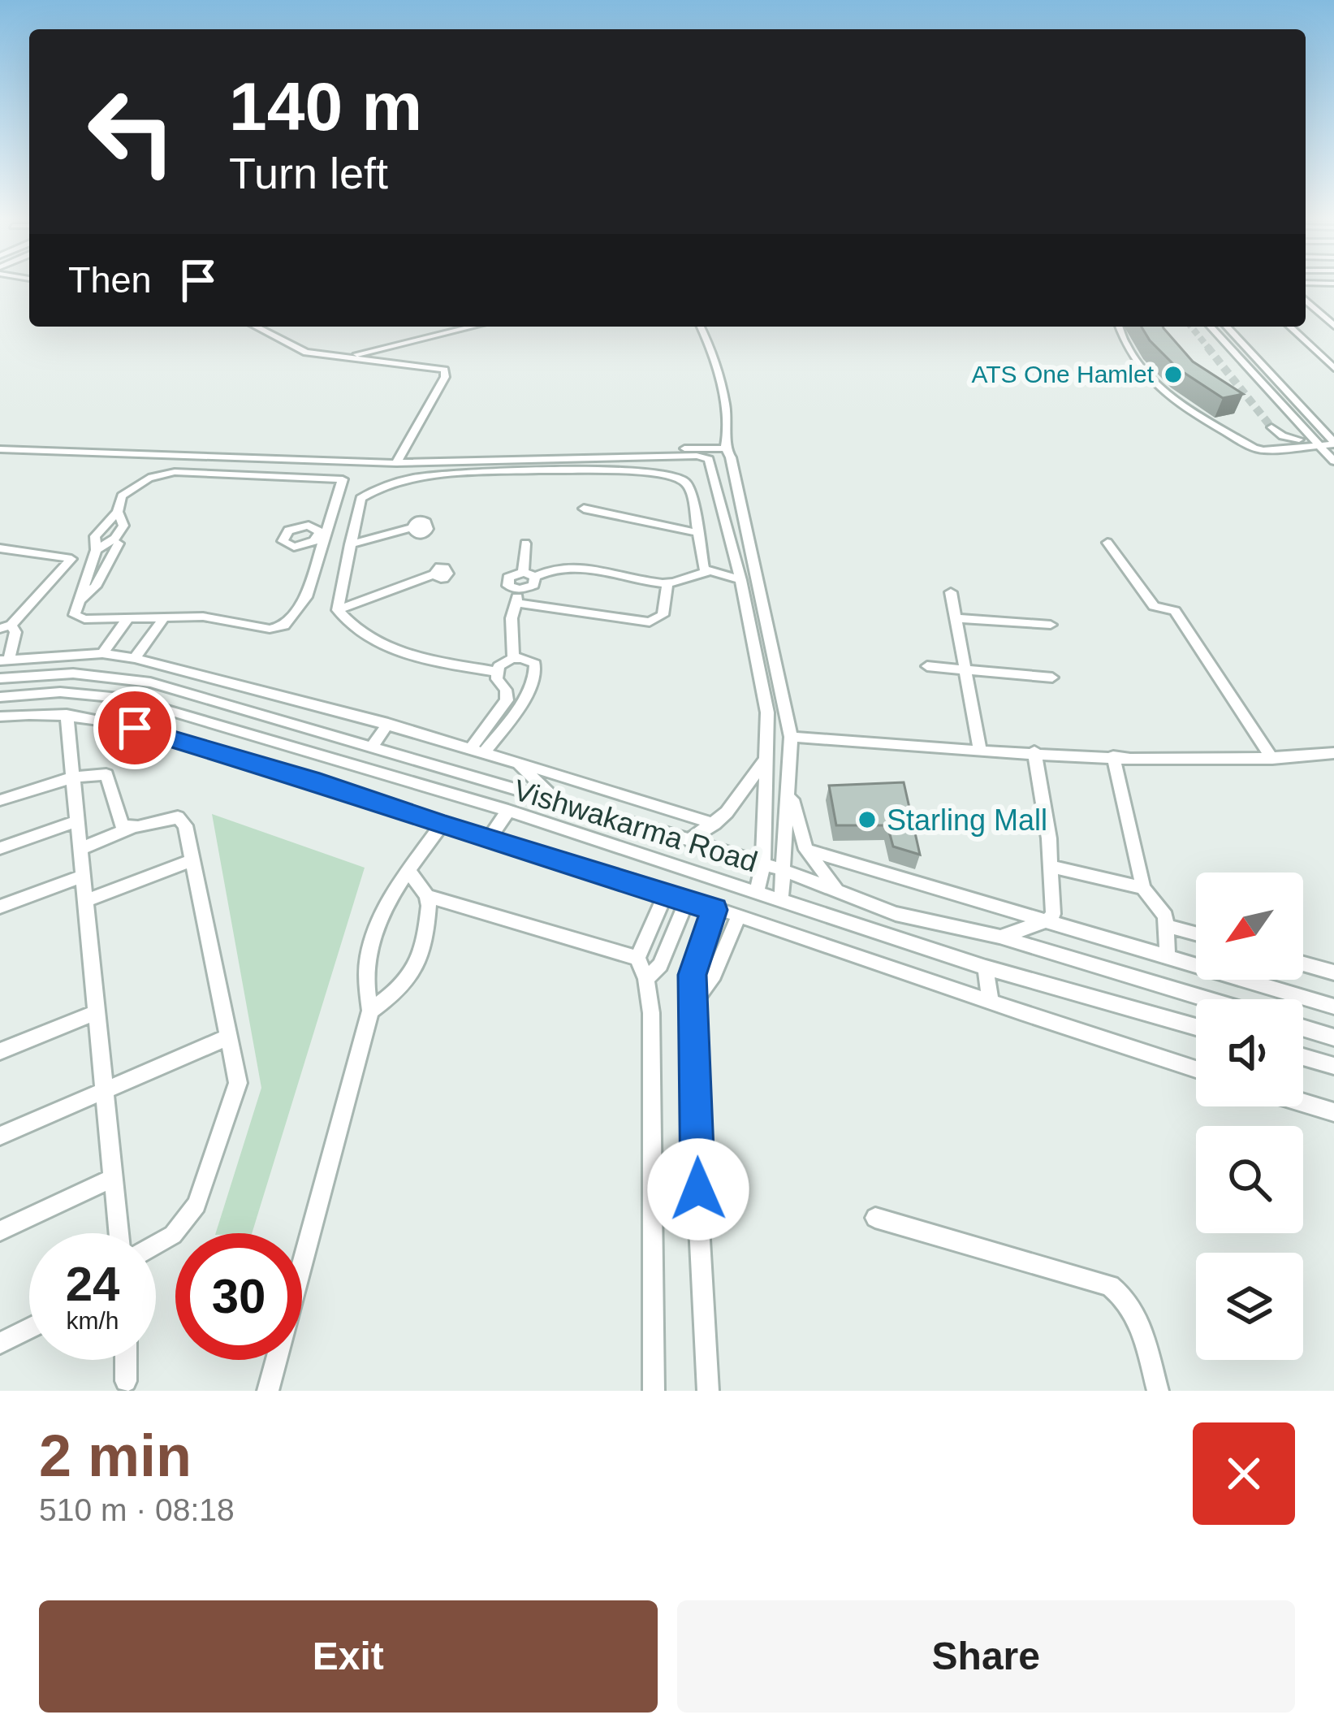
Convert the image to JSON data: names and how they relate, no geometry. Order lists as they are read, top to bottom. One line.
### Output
{"streets":{"street":["Vishwakarma Road"]},"places":["ATS One Hamlet","Starling Mall"],"north":"bottom left","page":{"turn":["140 m","Turn left"],"then":"Then","speed":"24 km/h","limit":"30","heading":["2 min","510 m · 08:18"],"buttons":["Exit","Share"]}}
